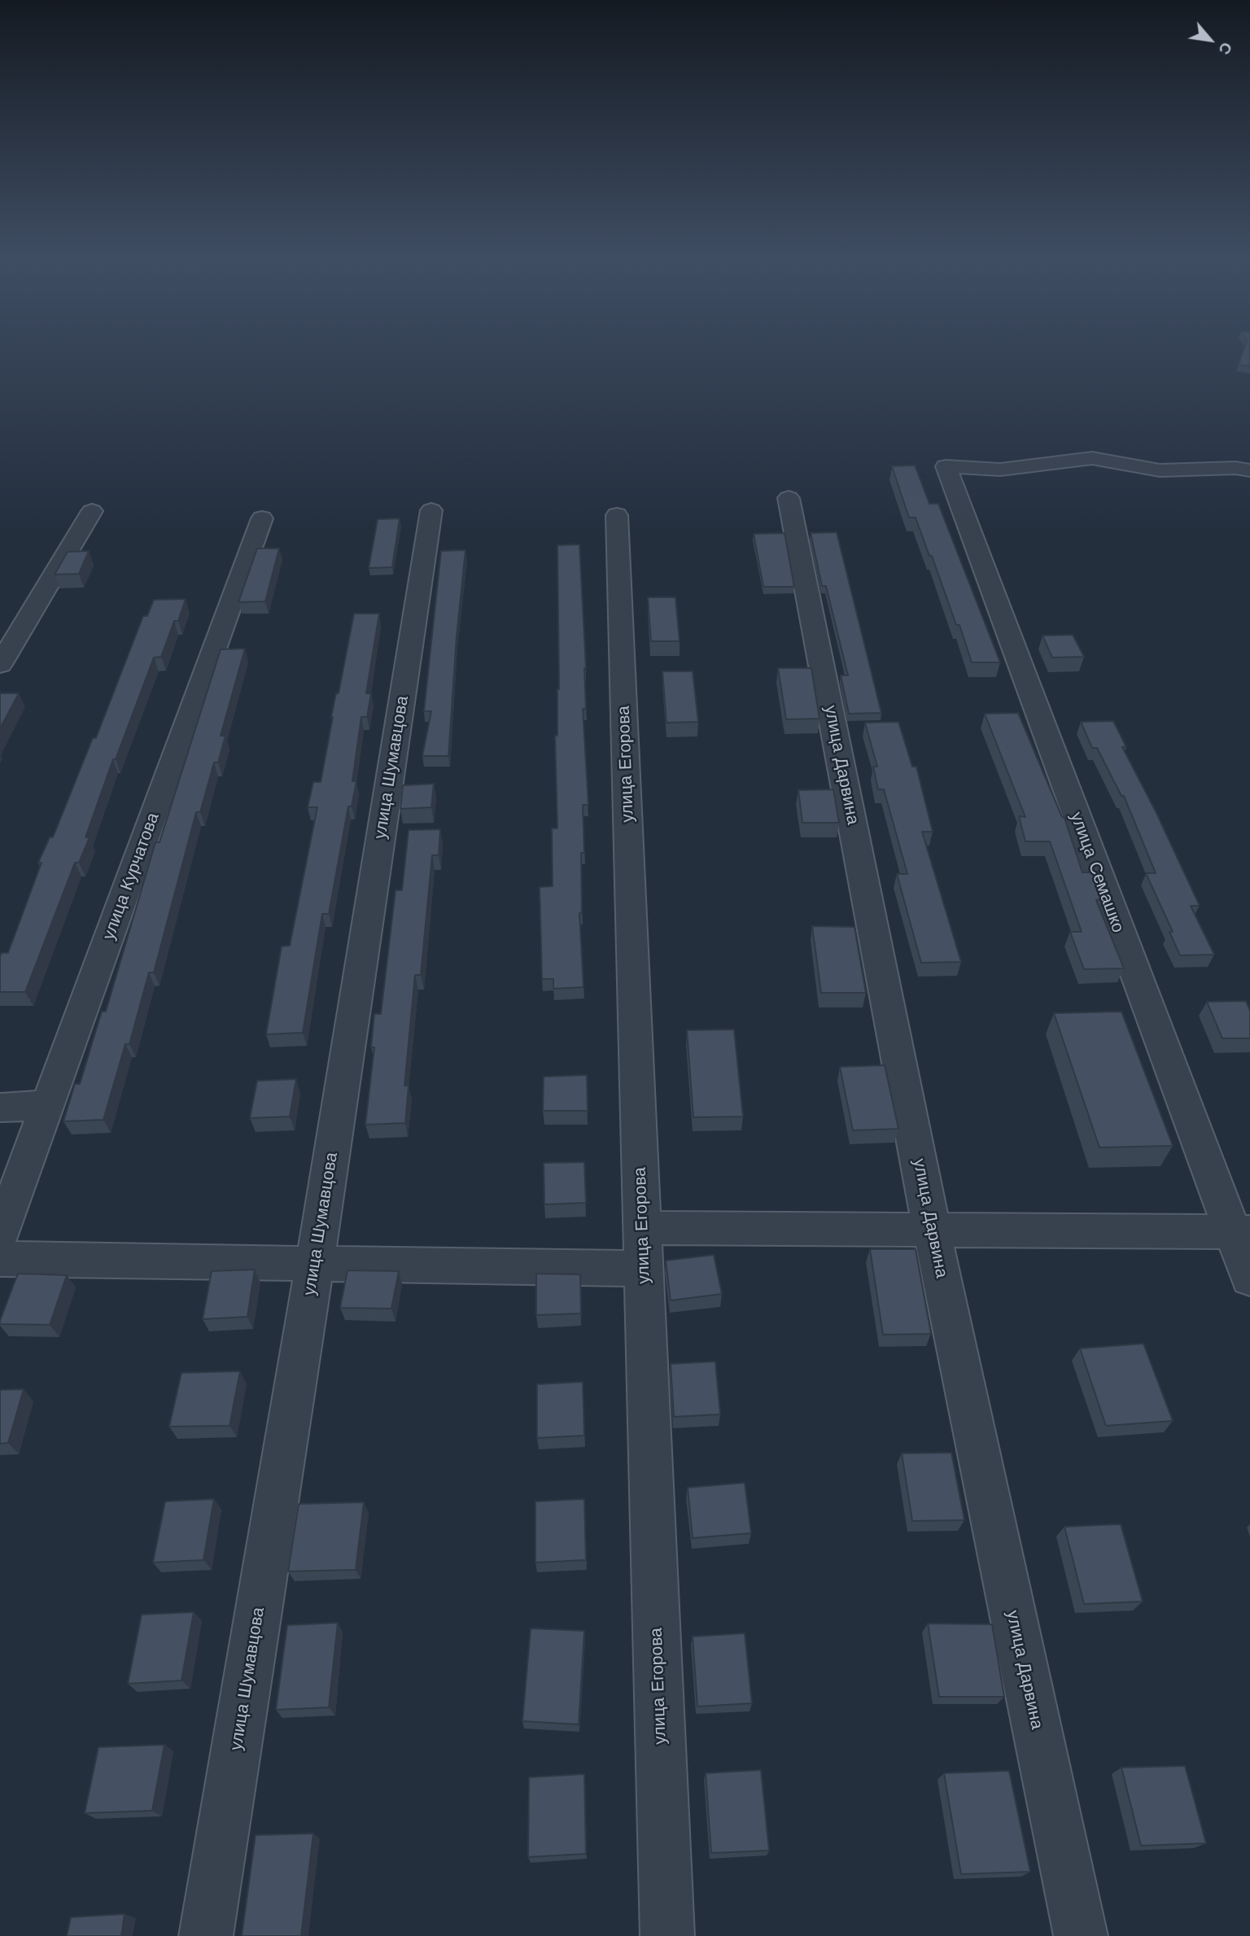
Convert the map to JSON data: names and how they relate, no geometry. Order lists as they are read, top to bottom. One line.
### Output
{"streets":{"street":["улица Егорова","улица Дарвина","улица Шумавцова","улица Семашко","улица Курчатова"]},"north":"bottom right"}
